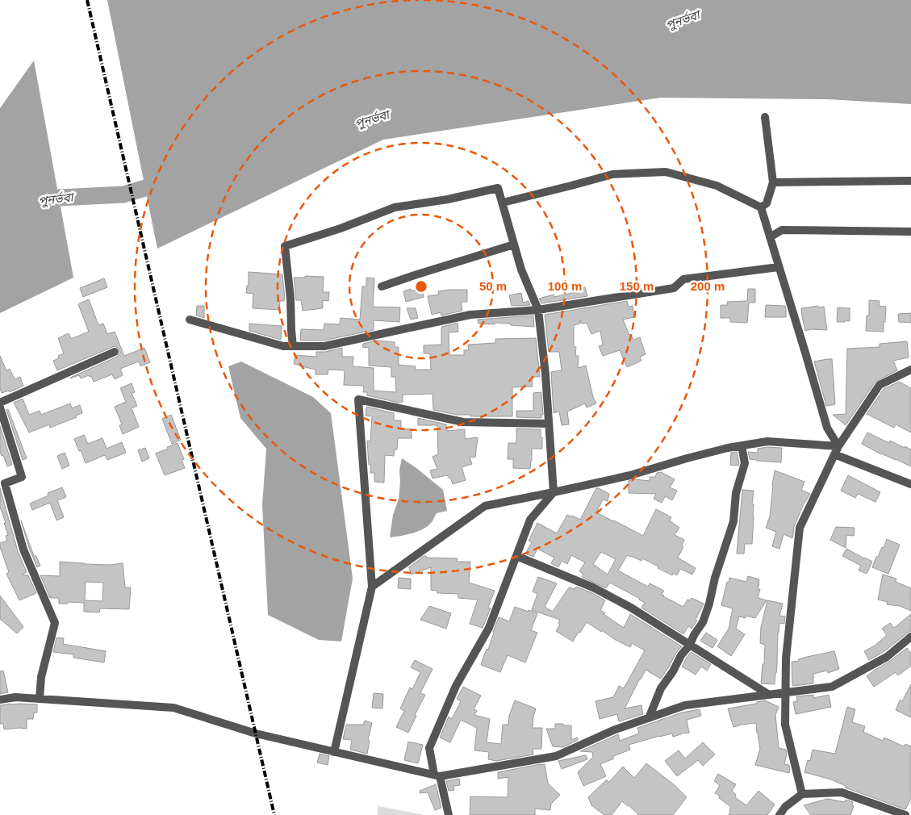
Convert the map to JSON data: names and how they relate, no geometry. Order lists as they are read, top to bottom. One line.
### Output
{"water":["পুনর্ভবা"],"rings":["50 m","100 m","150 m","200 m"]}
